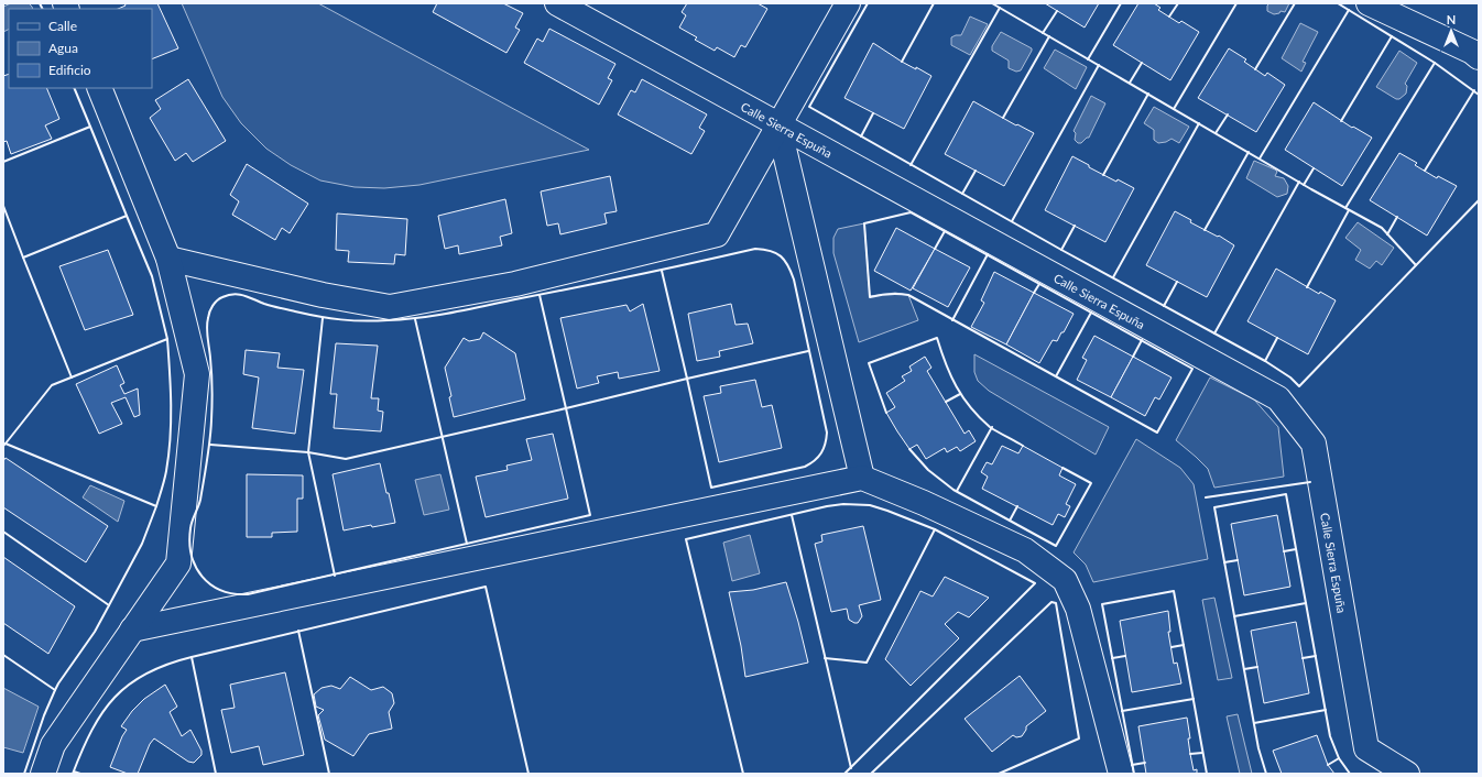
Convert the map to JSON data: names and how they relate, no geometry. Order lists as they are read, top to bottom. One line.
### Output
{"streets":{"street":["Calle Sierra Espuña"]},"legend":["Calle","Agua","Edificio"],"north":"top"}
